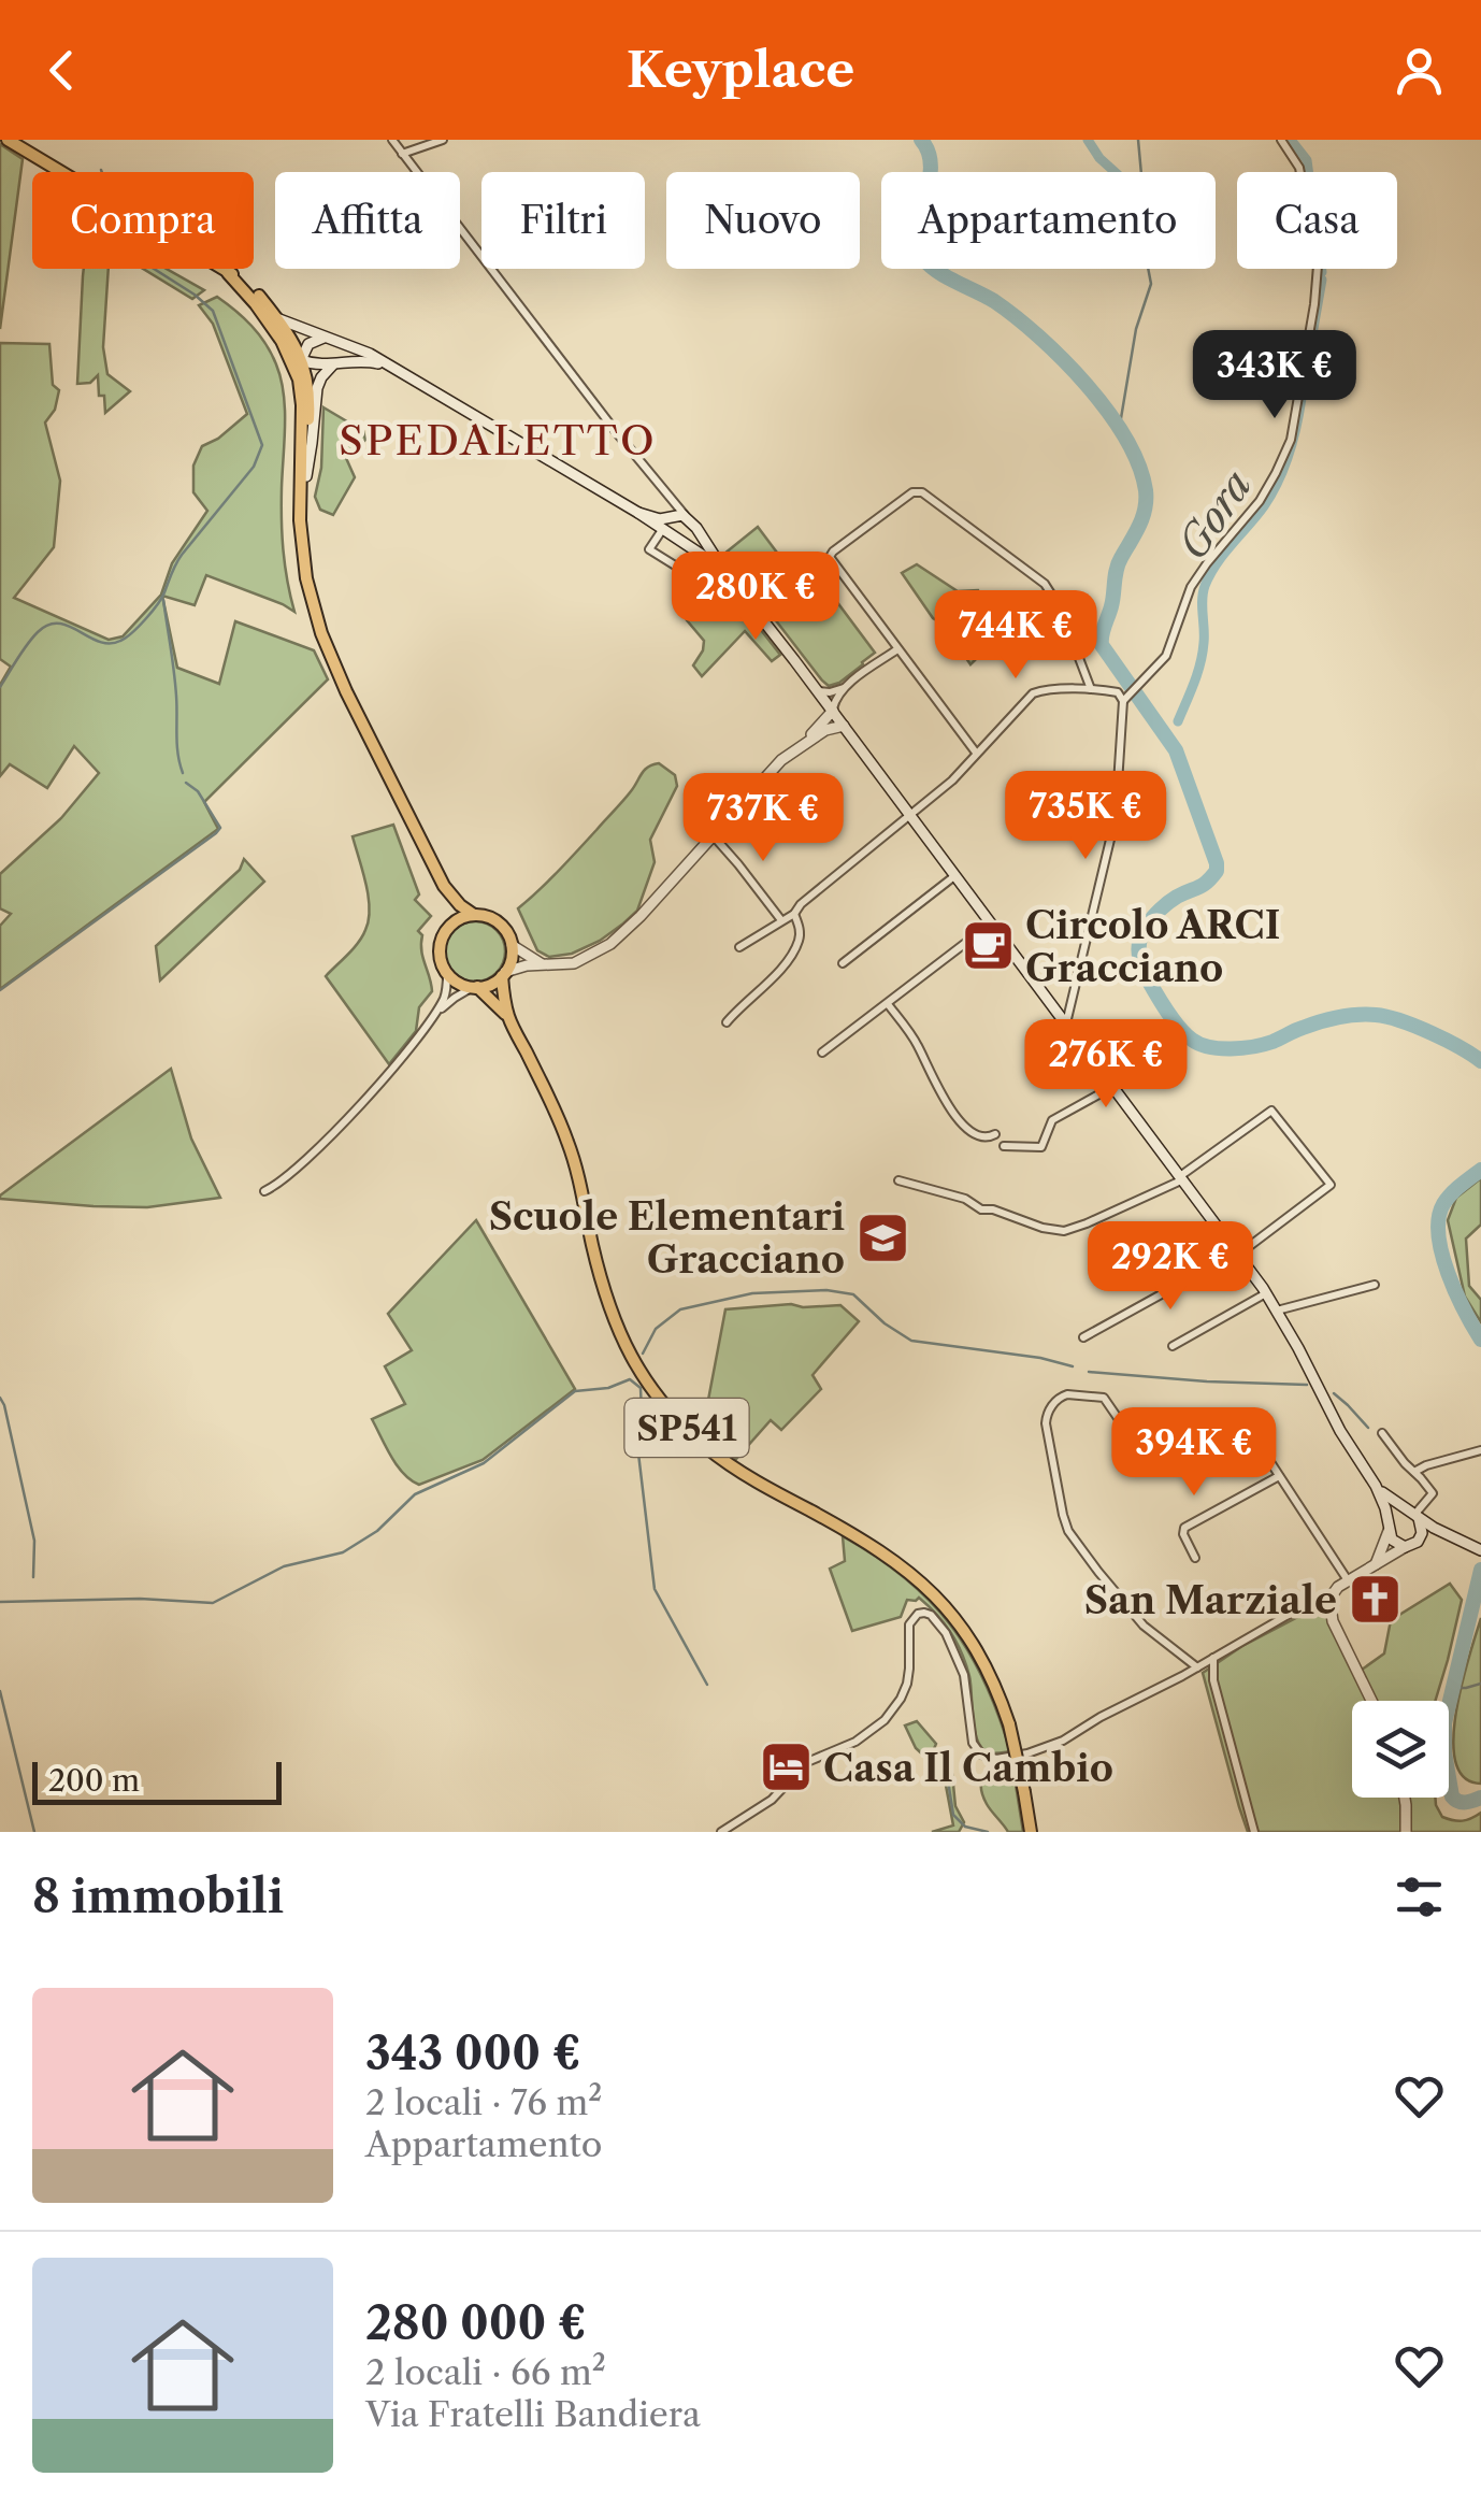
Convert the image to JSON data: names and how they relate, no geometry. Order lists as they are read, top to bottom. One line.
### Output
{"streets":{"main road":["SP541"]},"districts":["SPEDALETTO"],"water":["Gora"],"places":{"cafe":["Circolo ARCI Gracciano"],"school or university":["Scuole Elementari Gracciano"],"church":["San Marziale"],"hotel":["Casa Il Cambio"]},"scale_bar":"200 m","page":{"header":"Keyplace","chip":["Compra","Affitta","Filtri","Nuovo","Appartamento","Casa"],"price":["343K €","280K €","744K €","735K €","737K €","276K €","292K €","394K €"],"scale":"200 m","heading":"8 immobili","list":[{"name":"343 000 €","note":"2 locali · 76 m² · Appartamento"},{"name":"280 000 €","note":"2 locali · 66 m² · Via Fratelli Bandiera"}]}}
